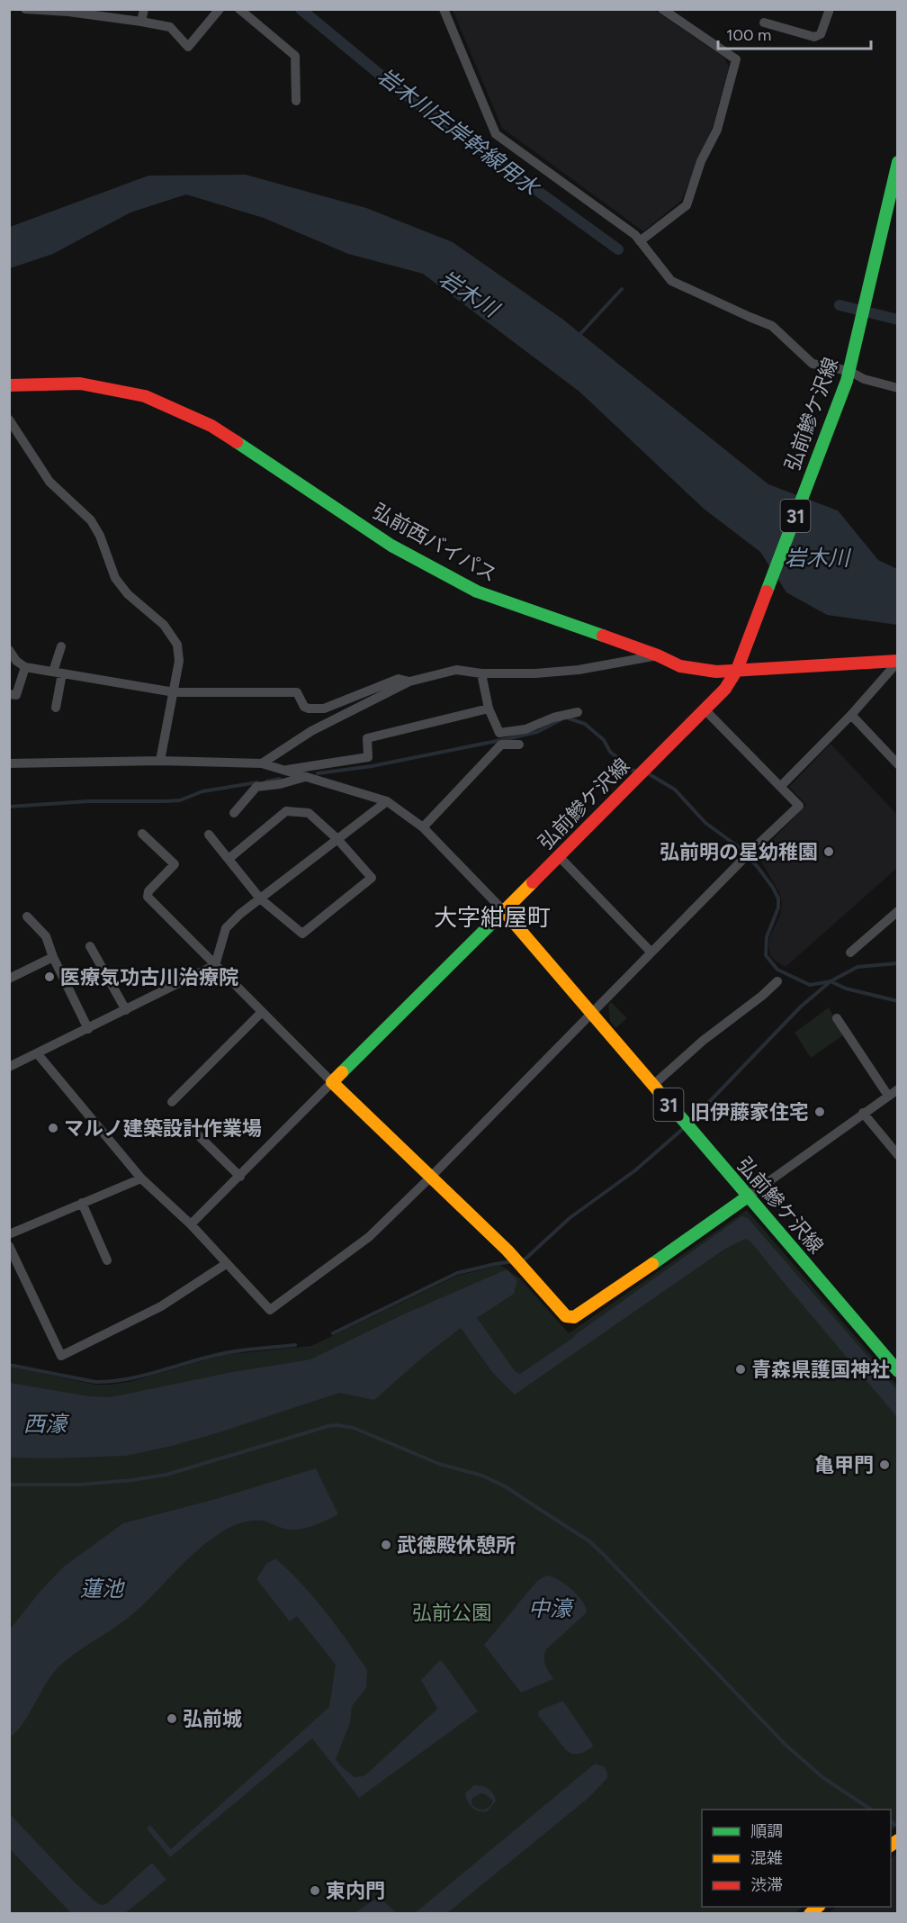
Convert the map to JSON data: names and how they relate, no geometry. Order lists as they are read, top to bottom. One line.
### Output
{"streets":{"street":["弘前鰺ケ沢線","31","弘前西バイパス"]},"crossings":[["弘前鰺ケ沢線","弘前西バイパス"]],"districts":["大字紺屋町"],"water":["岩木川左岸幹線用水","岩木川","西濠","蓮池","中濠"],"parks":["弘前公園"],"places":["弘前明の星幼稚園","医療気功古川治療院","旧伊藤家住宅","マルノ建築設計作業場","青森県護国神社","亀甲門","武徳殿休憩所","弘前城","東内門"],"legend":["順調","混雑","渋滞"],"scale_bar":"100 m"}
